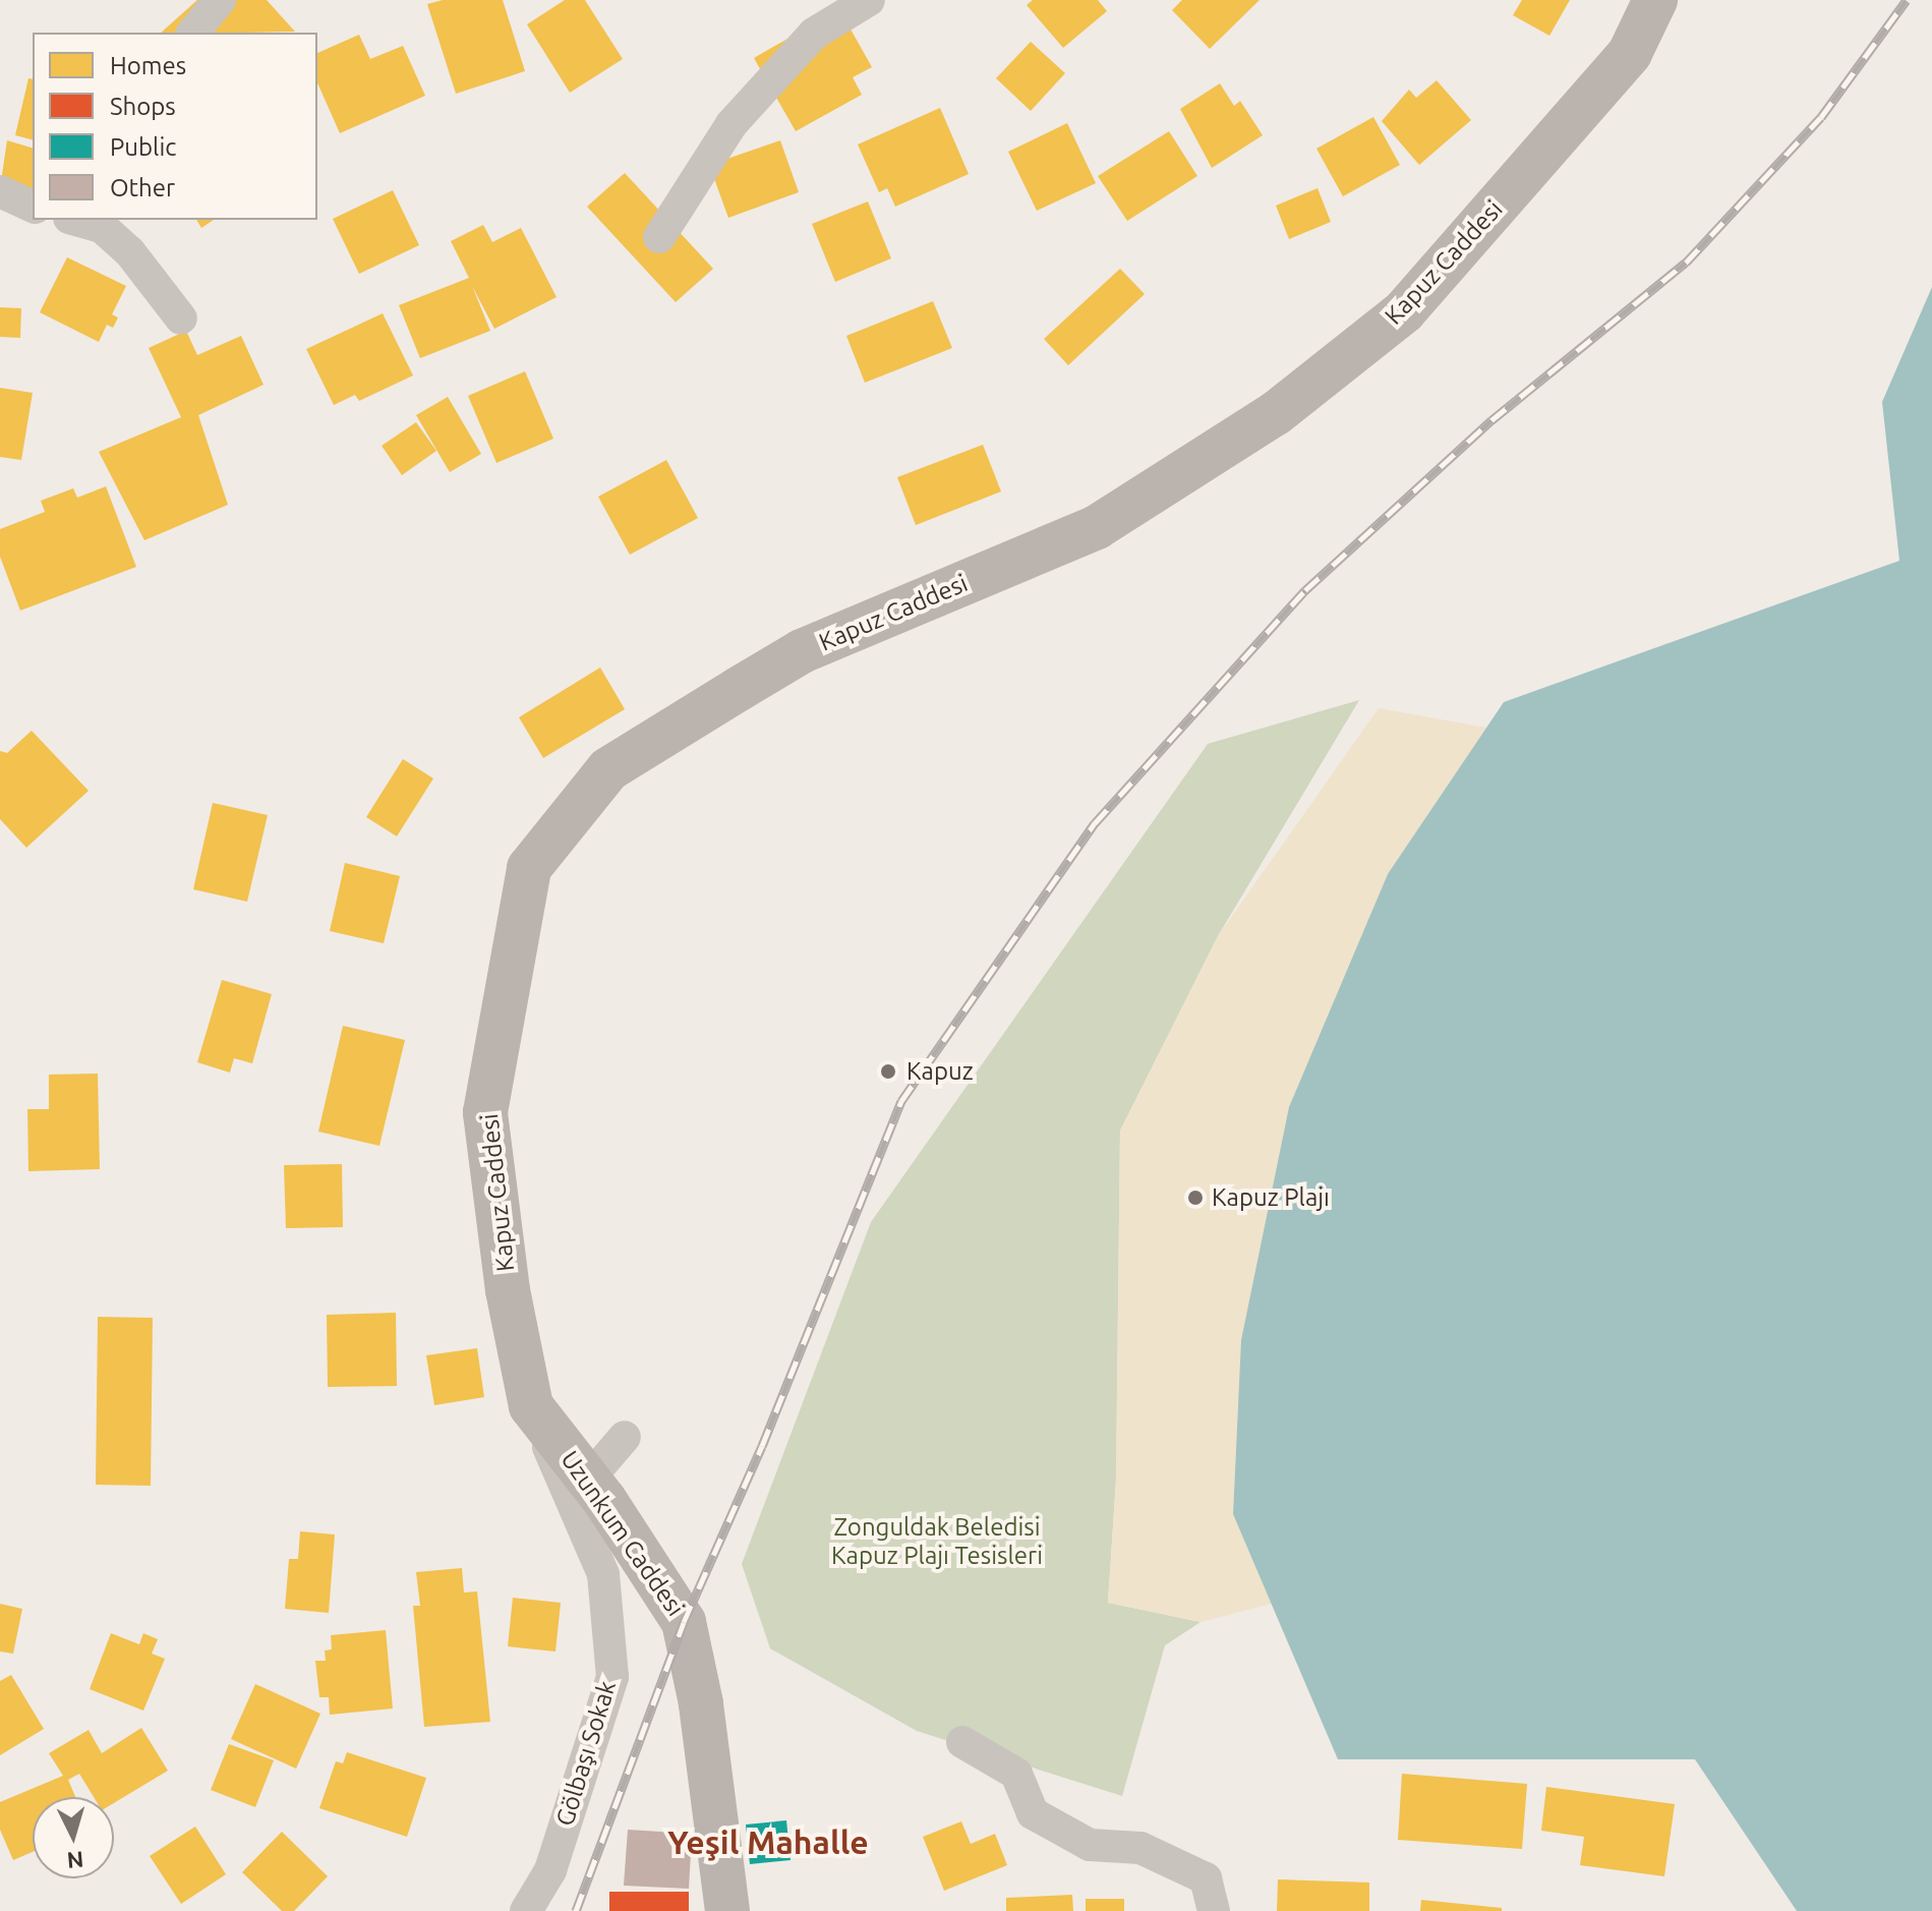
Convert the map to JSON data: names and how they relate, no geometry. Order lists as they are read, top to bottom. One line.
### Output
{"streets":{"main road":["Kapuz Caddesi","Uzunkum Caddesi"],"street":["Gölbaşı Sokak"]},"crossings":[["Kapuz Caddesi","Uzunkum Caddesi"],["Kapuz Caddesi","Gölbaşı Sokak"],["Uzunkum Caddesi","Gölbaşı Sokak"]],"districts":["Yeşil Mahalle"],"parks":["Zonguldak Beledisi Kapuz Plajı Tesisleri"],"places":["Kapuz","Kapuz Plajı"],"legend":["Homes","Shops","Public","Other"],"north":"bottom"}
